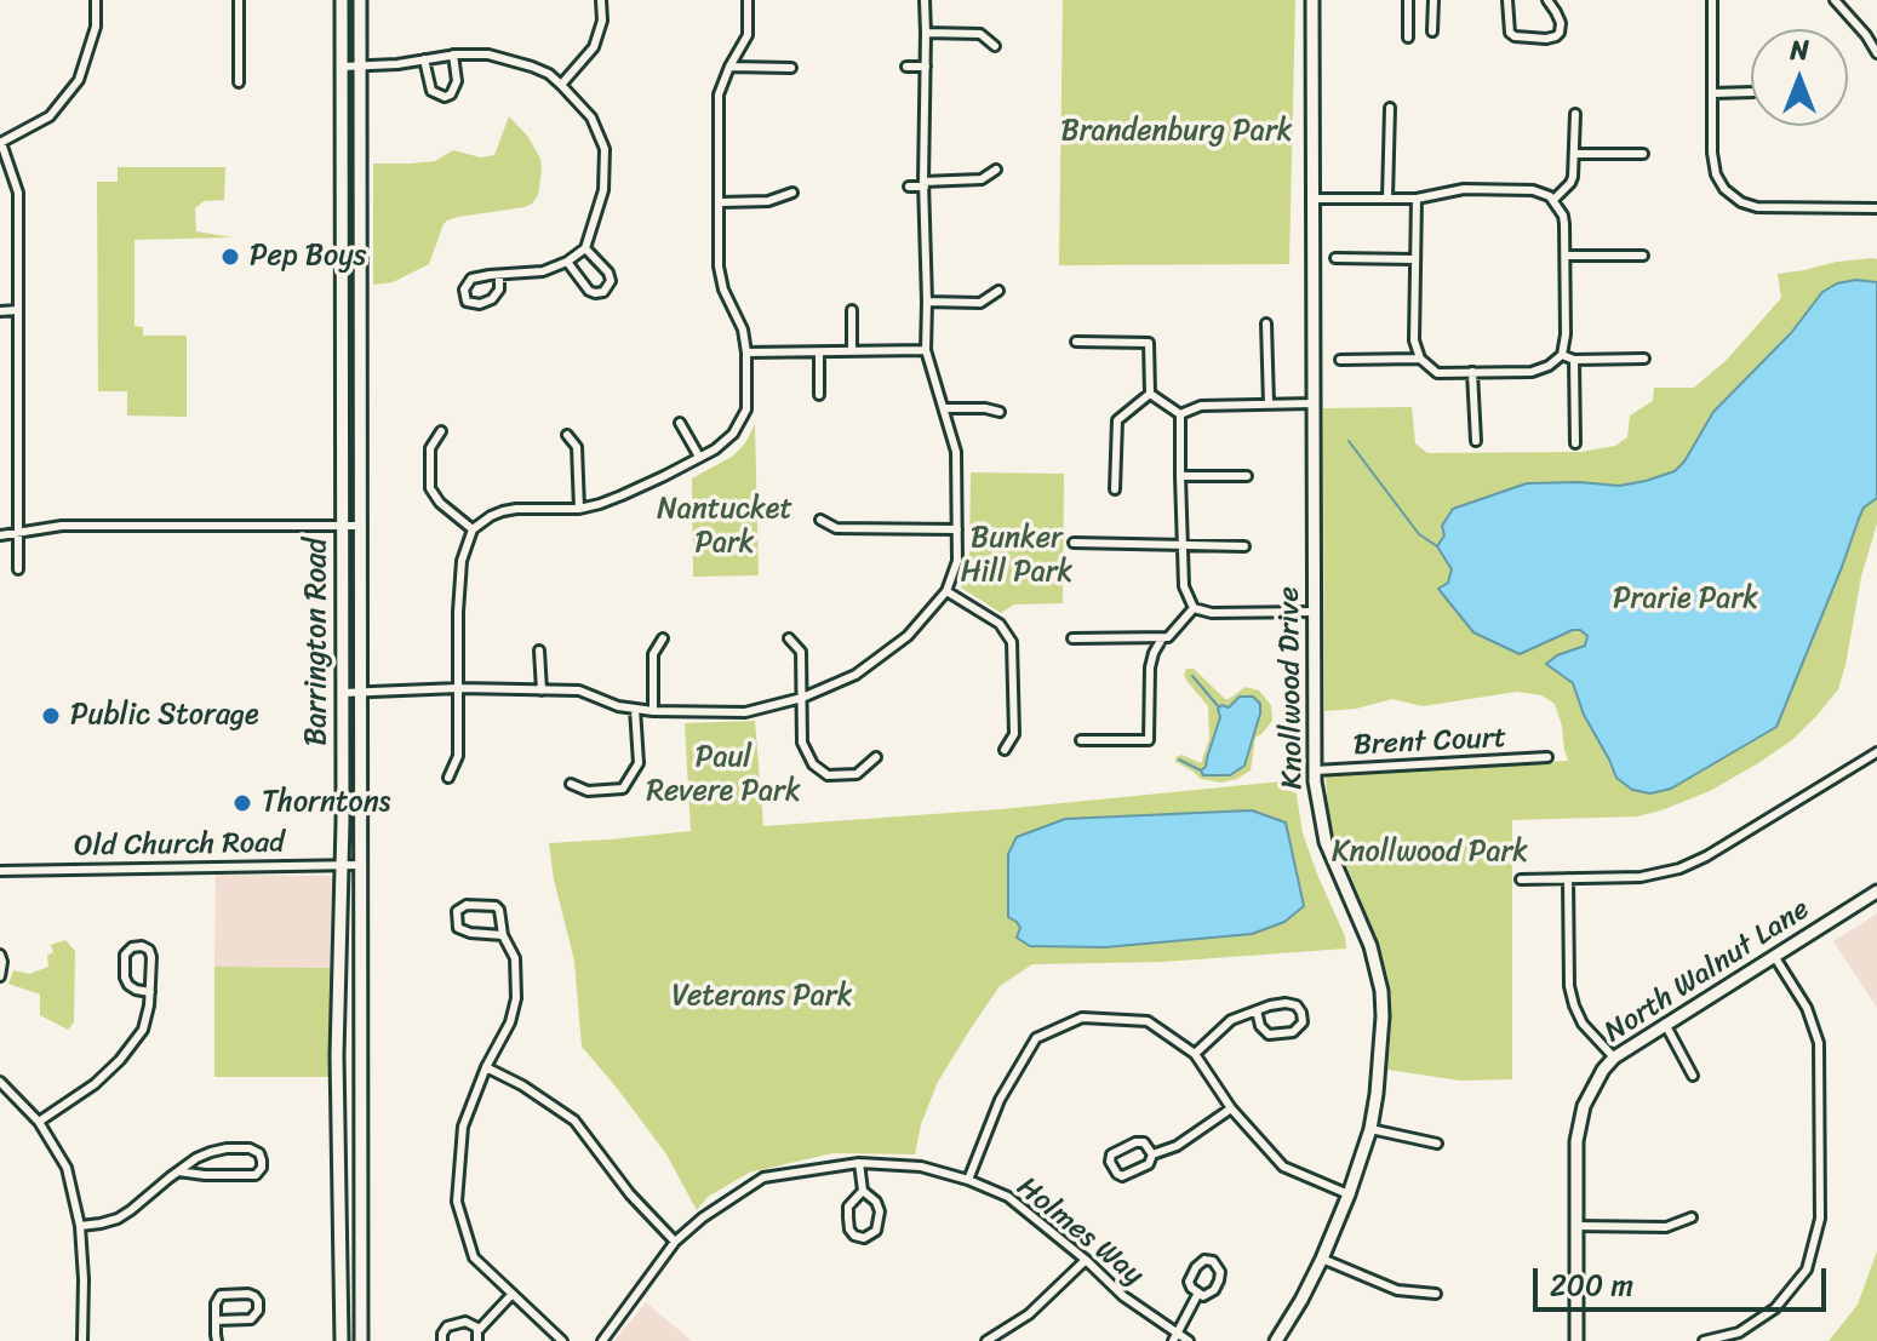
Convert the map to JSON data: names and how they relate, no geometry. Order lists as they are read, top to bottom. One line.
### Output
{"streets":{"main road":["Barrington Road","Knollwood Drive","North Walnut Lane"],"street":["Brent Court","Old Church Road","Holmes Way"]},"crossings":[["Barrington Road","Old Church Road"],["Knollwood Drive","Brent Court"]],"parks":["Brandenburg Park","Nantucket Park","Bunker Hill Park","Prarie Park","Paul Revere Park","Knollwood Park","Veterans Park"],"places":["Pep Boys","Public Storage","Thorntons"],"scale_bar":"200 m","north":"top"}
